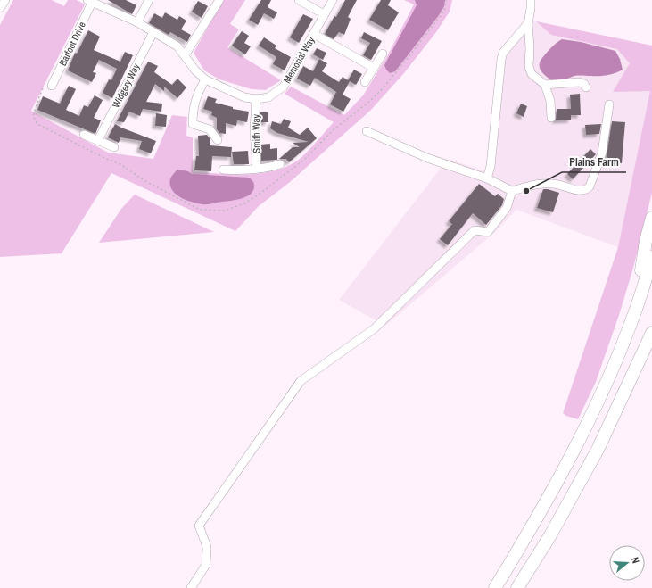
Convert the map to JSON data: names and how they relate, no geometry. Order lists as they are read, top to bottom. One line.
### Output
{"streets":{"street":["Barfoot Drive","Memorial Way","Widgery Way","Smith Way"]},"crossings":[["Memorial Way","Smith Way"]],"places":["Plains Farm"],"north":"right"}
